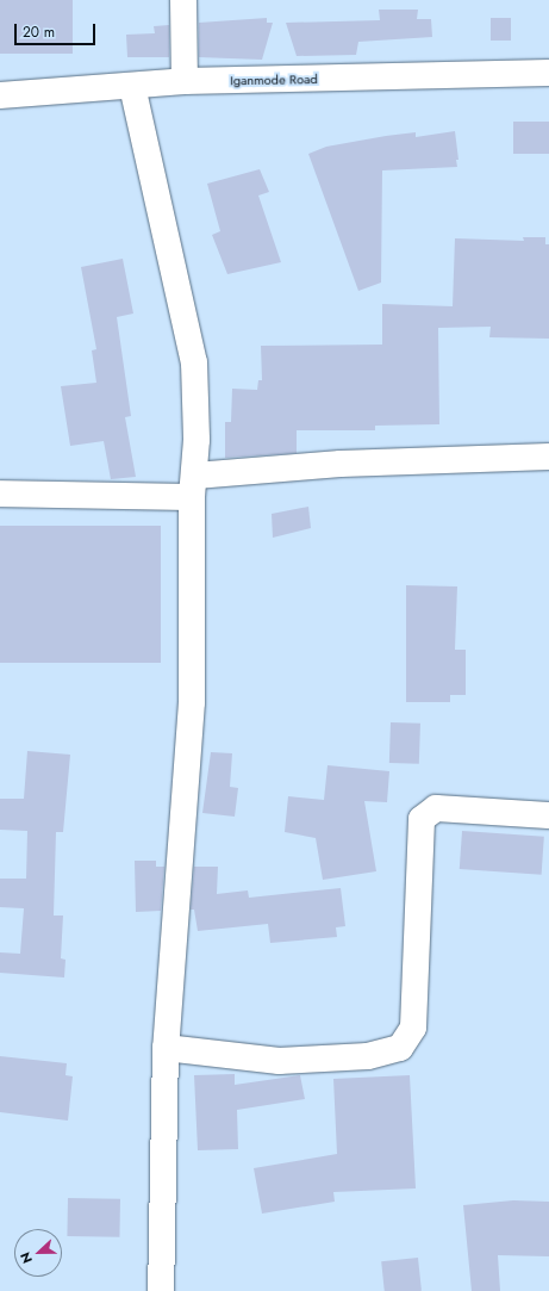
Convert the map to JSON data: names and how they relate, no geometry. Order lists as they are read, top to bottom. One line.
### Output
{"streets":{"street":["Iganmode Road"]},"scale_bar":"20 m","north":"left"}
